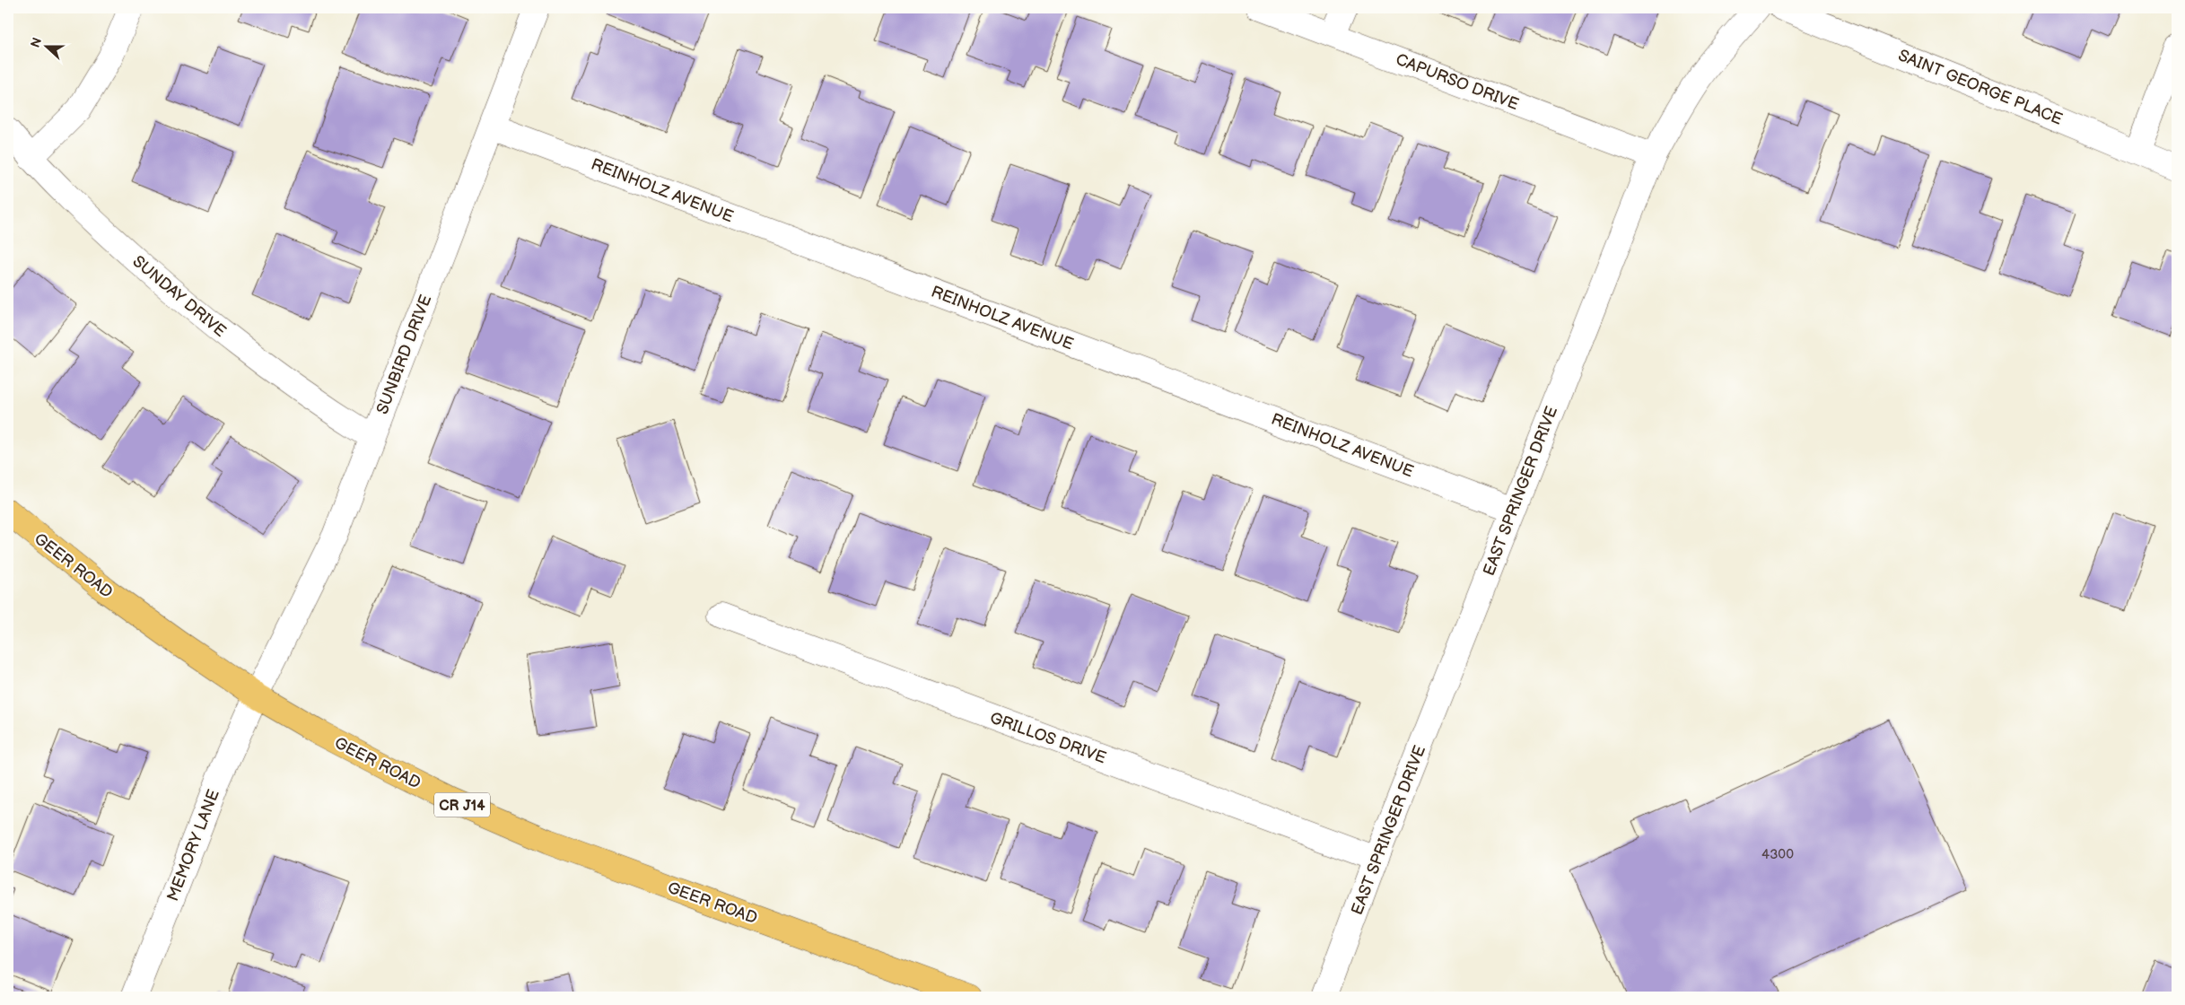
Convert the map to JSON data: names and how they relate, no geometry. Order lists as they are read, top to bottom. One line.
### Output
{"streets":{"main road":["GEER ROAD","CR J14"],"street":["CAPURSO DRIVE","SAINT GEORGE PLACE","REINHOLZ AVENUE","SUNDAY DRIVE","SUNBIRD DRIVE","EAST SPRINGER DRIVE","GRILLOS DRIVE","MEMORY LANE"]},"crossings":[["CAPURSO DRIVE","EAST SPRINGER DRIVE"],["REINHOLZ AVENUE","SUNBIRD DRIVE"],["REINHOLZ AVENUE","EAST SPRINGER DRIVE"],["SUNDAY DRIVE","SUNBIRD DRIVE"],["SUNBIRD DRIVE","GEER ROAD"],["SUNBIRD DRIVE","MEMORY LANE"],["EAST SPRINGER DRIVE","GRILLOS DRIVE"],["GEER ROAD","MEMORY LANE"]],"house_numbers":["4300"],"north":"left"}
